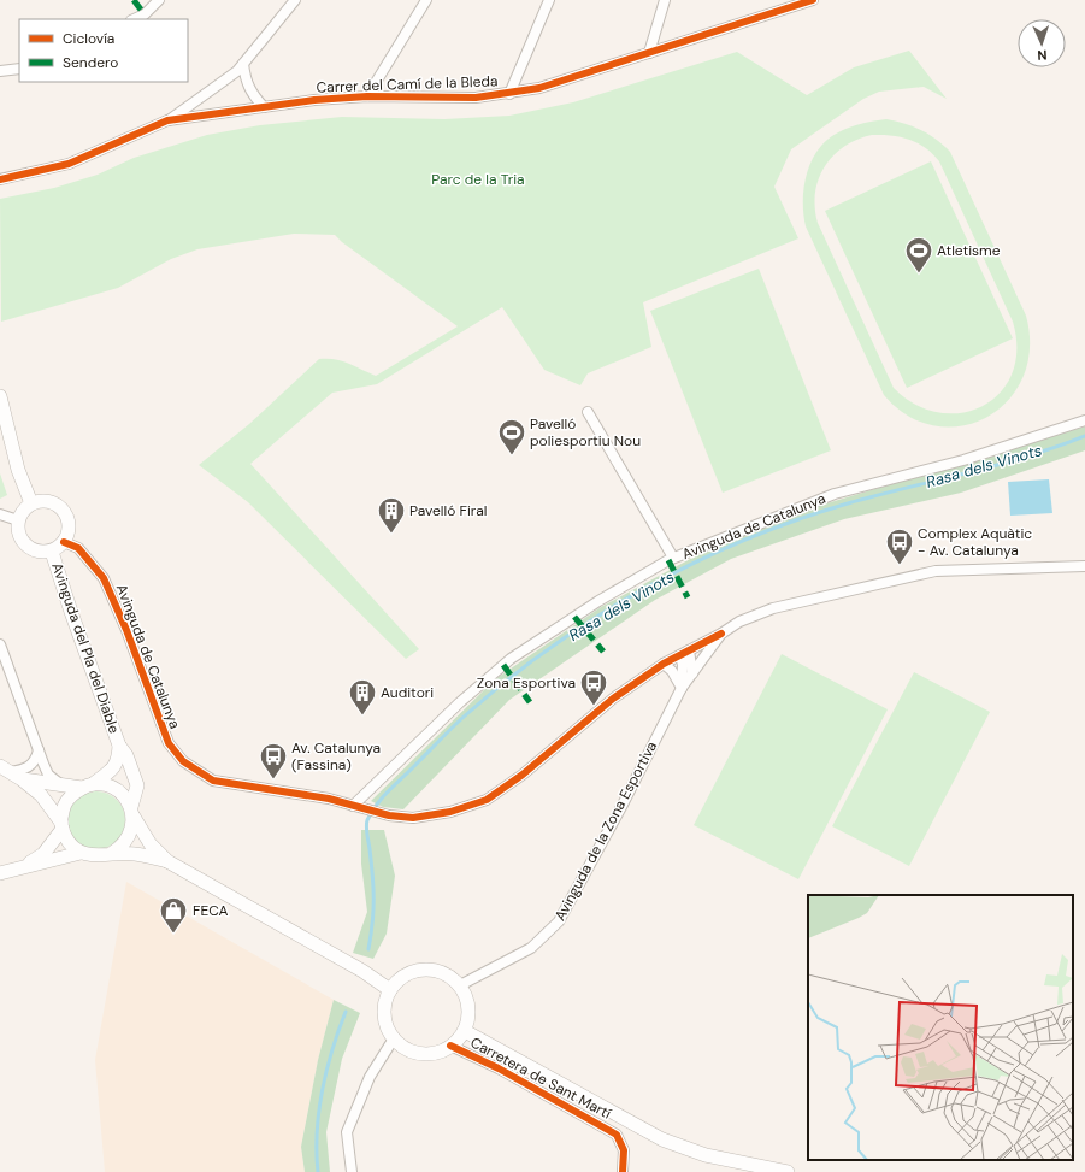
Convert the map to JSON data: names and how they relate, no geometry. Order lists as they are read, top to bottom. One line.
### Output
{"streets":{"main road":["Avinguda del Pla del Diable"],"street":["Carrer del Camí de la Bleda","Avinguda de Catalunya","Avinguda de la Zona Esportiva","Carretera de Sant Martí"]},"crossings":[["Avinguda de Catalunya","Avinguda del Pla del Diable"],["Avinguda de la Zona Esportiva","Carretera de Sant Martí"]],"water":["Rasa dels Vinots"],"parks":["Parc de la Tria"],"places":{"sports":["Atletisme","Pavelló poliesportiu Nou"],"building":["Pavelló Firal","Auditori"],"bus stop":["Complex Aquàtic - Av. Catalunya","Zona Esportiva","Av. Catalunya (Fassina)"],"shop":["FECA"]},"legend":["Ciclovía","Sendero"],"north":"bottom"}
